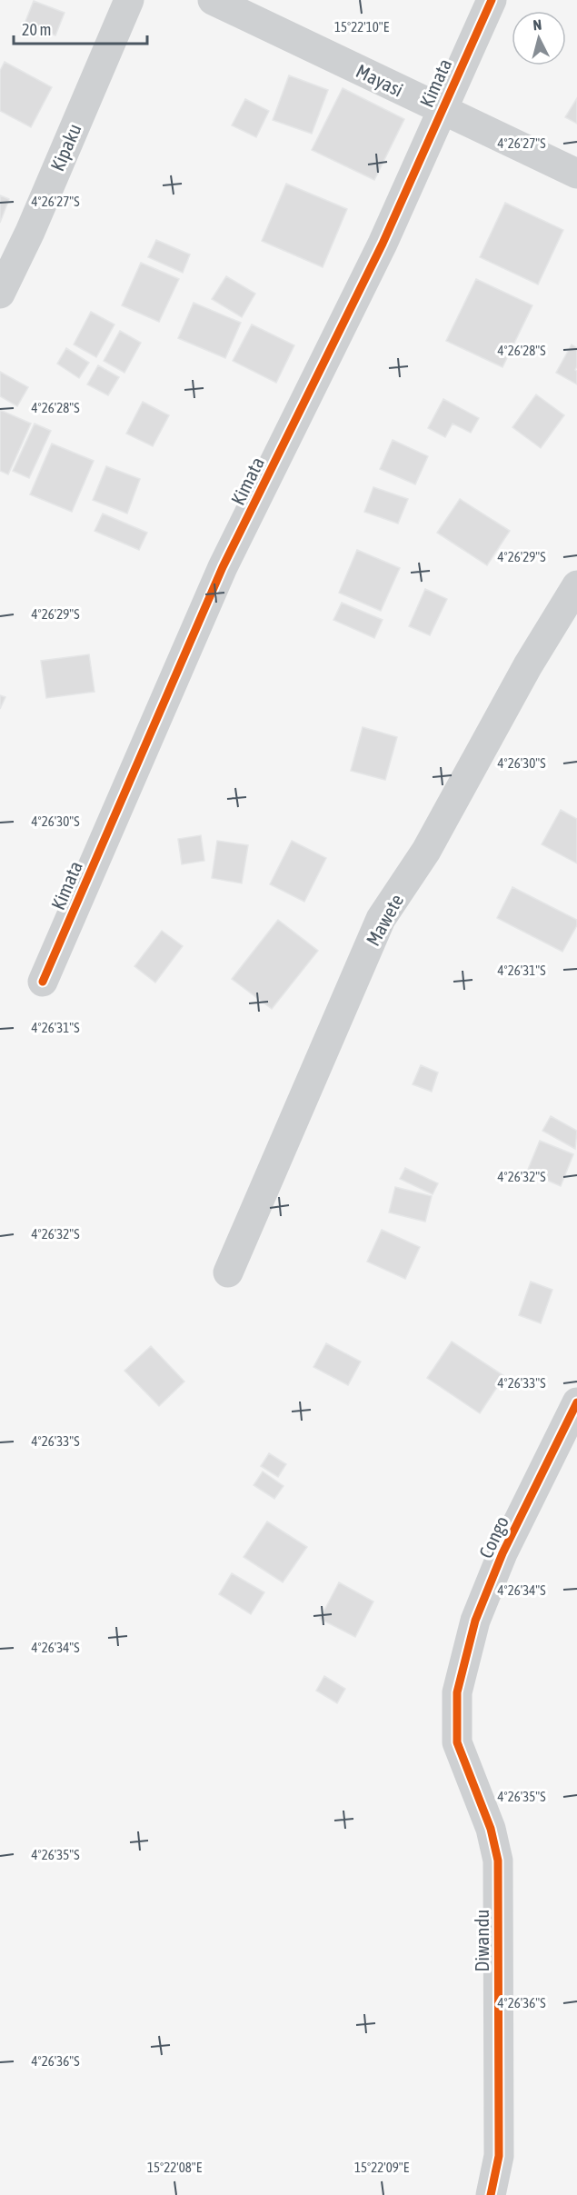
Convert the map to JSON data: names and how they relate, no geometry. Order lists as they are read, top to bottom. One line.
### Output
{"streets":{"street":["Mayasi","Kimata","Kipaku","Mawete","Congo","Diwandu"]},"crossings":[["Mayasi","Kimata"],["Congo","Diwandu"]],"scale_bar":"20 m","north":"top","coordinates":["15°22'10\"E","4°26'27\"S","4°26'28\"S","4°26'29\"S","4°26'30\"S","4°26'31\"S","4°26'32\"S","4°26'33\"S","4°26'34\"S","4°26'35\"S","4°26'36\"S","15°22'08\"E","15°22'09\"E"]}
